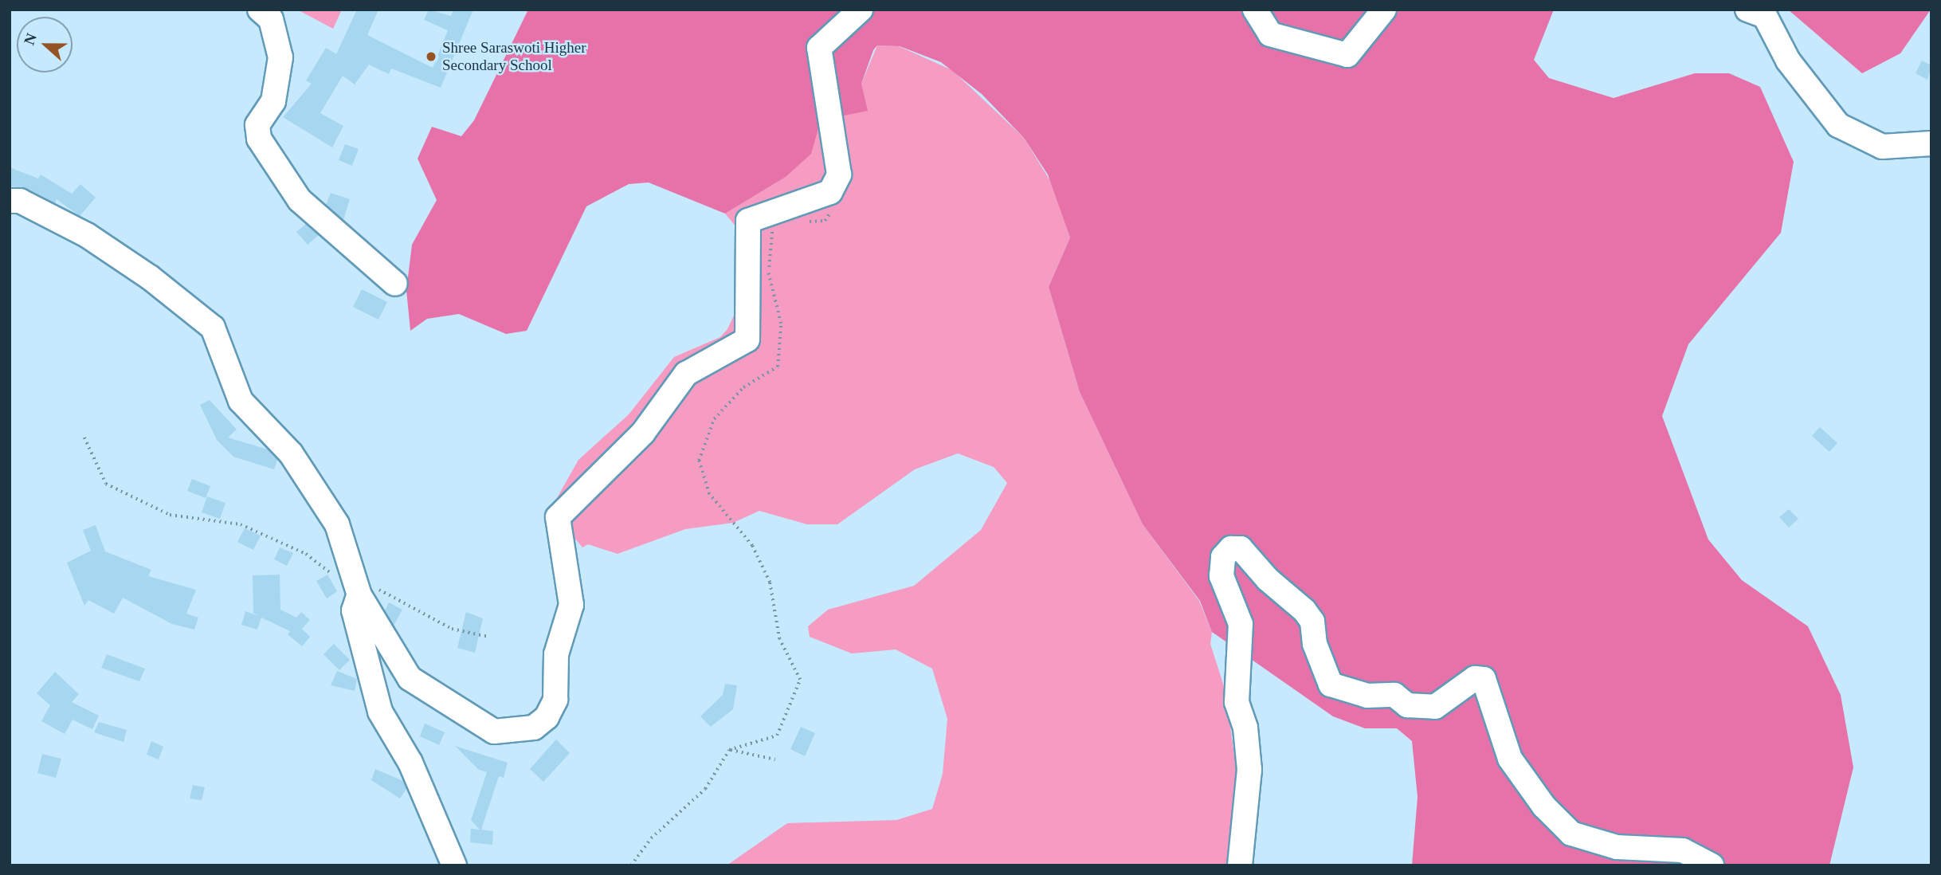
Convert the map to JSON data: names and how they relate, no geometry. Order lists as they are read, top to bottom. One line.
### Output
{"places":["Shree Saraswoti Higher Secondary School"],"north":"left"}
